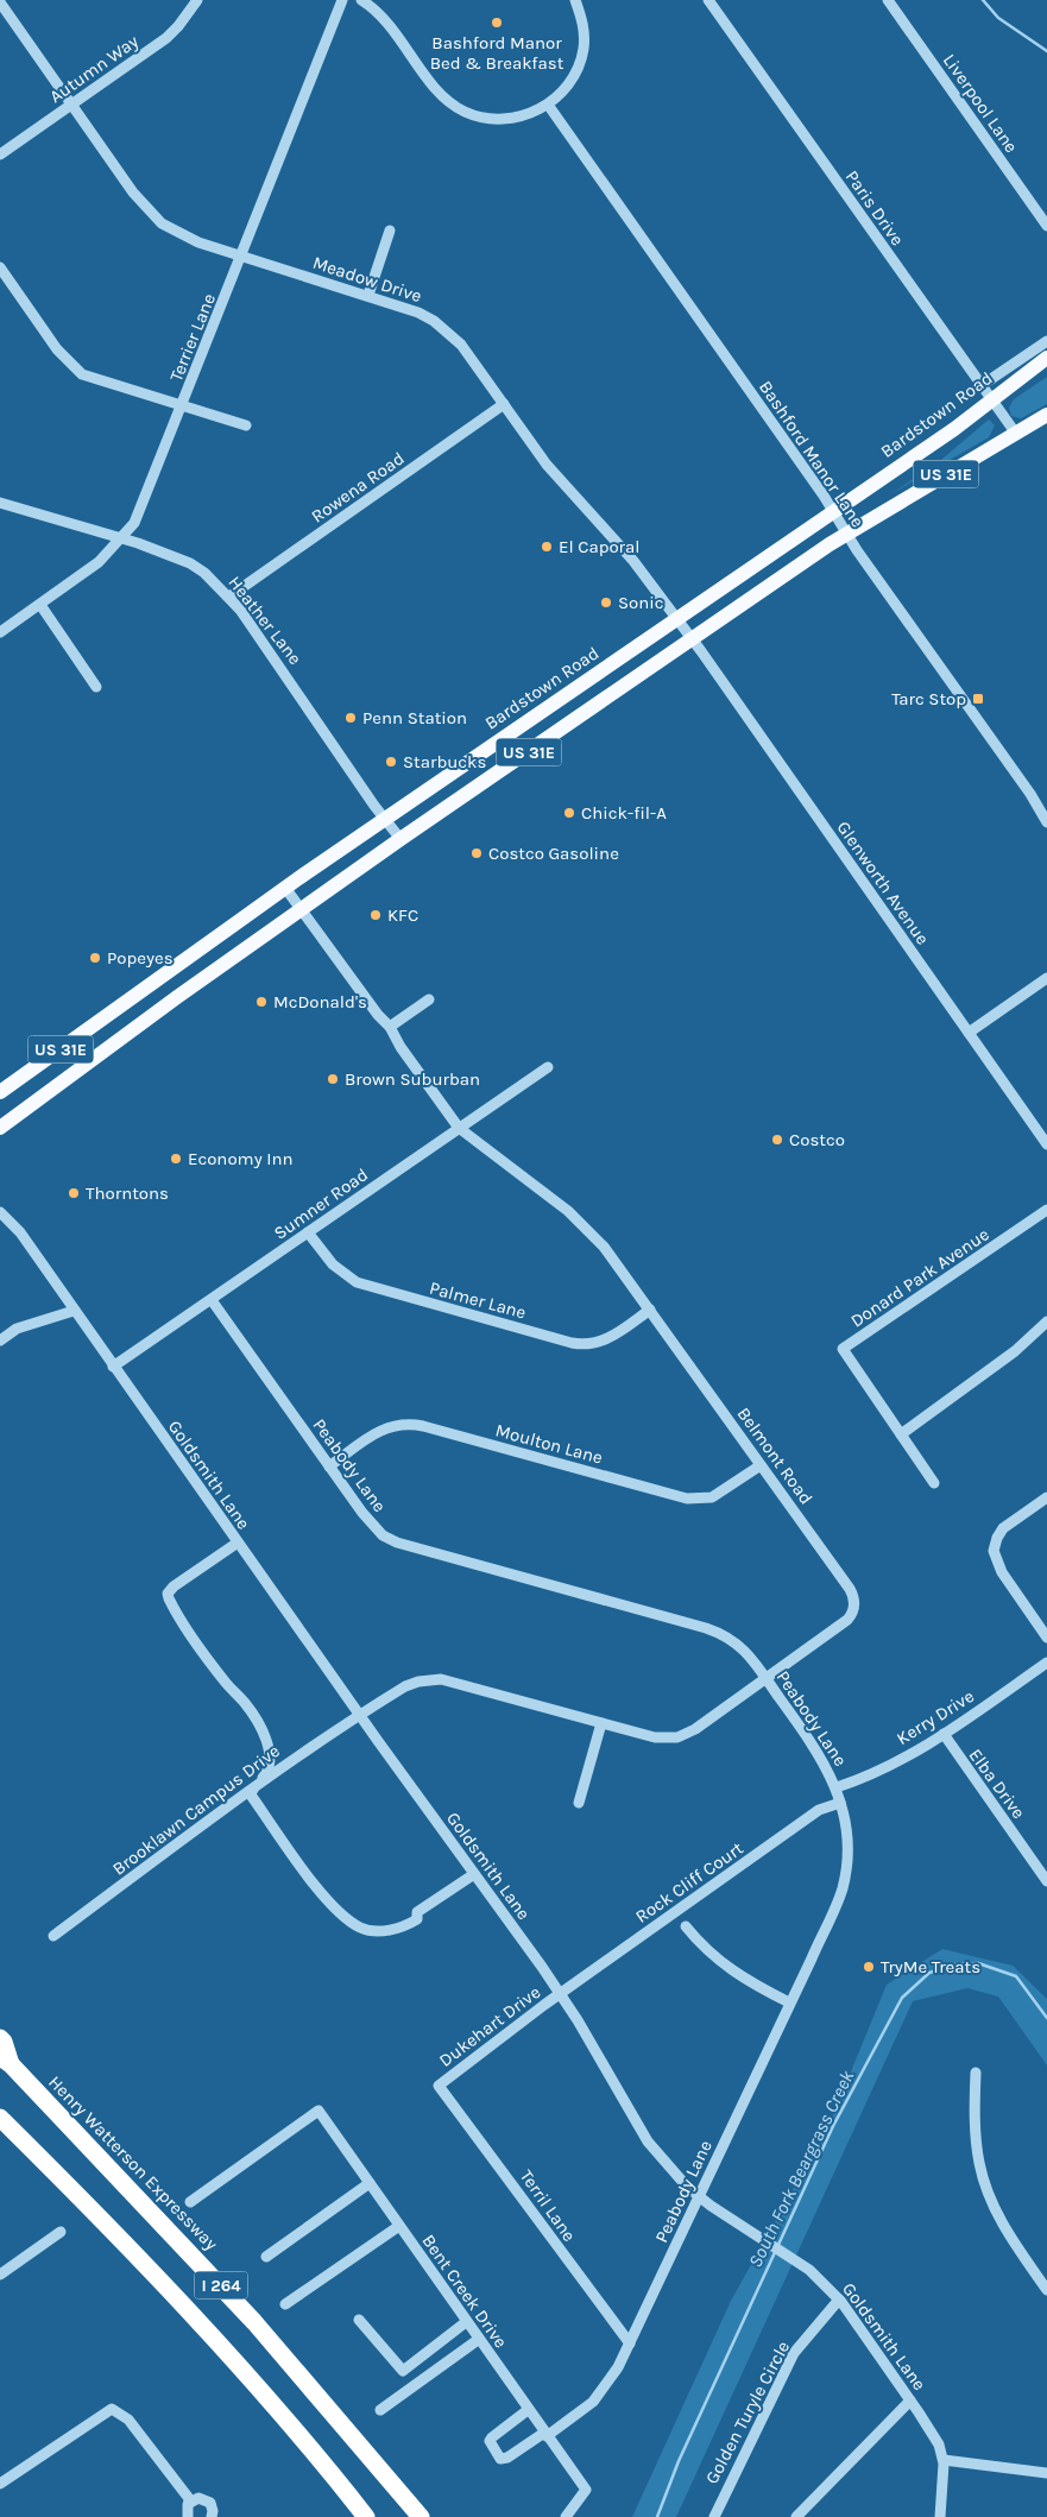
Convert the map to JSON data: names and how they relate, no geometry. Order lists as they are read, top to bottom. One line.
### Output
{"streets":{"highway":["Henry Watterson Expressway","I 264"],"main road":["Bardstown Road","US 31E"],"street":["Autumn Way","Liverpool Lane","Paris Drive","Meadow Drive","Terrier Lane","Bashford Manor Lane","Rowena Road","Heather Lane","Glenworth Avenue","Sumner Road","Donard Park Avenue","Palmer Lane","Moulton Lane","Belmont Road","Peabody Lane","Goldsmith Lane","Kerry Drive","Elba Drive","Brooklawn Campus Drive","Rock Cliff Court","Dukehart Drive","Terril Lane","Bent Creek Drive","Golden Turyle Circle"]},"crossings":[["Autumn Way","Meadow Drive"],["Paris Drive","Bardstown Road"],["Paris Drive","US 31E"],["Meadow Drive","Terrier Lane"],["Meadow Drive","Bardstown Road"],["Meadow Drive","US 31E"],["Meadow Drive","Rowena Road"],["Meadow Drive","Glenworth Avenue"],["Terrier Lane","Heather Lane"],["Bardstown Road","Bashford Manor Lane"],["Bardstown Road","Heather Lane"],["Bardstown Road","Belmont Road"],["Bashford Manor Lane","US 31E"],["US 31E","Heather Lane"],["US 31E","Glenworth Avenue"],["US 31E","Belmont Road"],["Rowena Road","Heather Lane"],["Sumner Road","Palmer Lane"],["Sumner Road","Belmont Road"],["Sumner Road","Peabody Lane"],["Sumner Road","Goldsmith Lane"],["Palmer Lane","Belmont Road"],["Moulton Lane","Belmont Road"],["Moulton Lane","Peabody Lane"],["Belmont Road","Peabody Lane"],["Belmont Road","Goldsmith Lane"],["Belmont Road","Brooklawn Campus Drive"],["Peabody Lane","Goldsmith Lane"],["Peabody Lane","Kerry Drive"],["Peabody Lane","Rock Cliff Court"],["Peabody Lane","Terril Lane"],["Peabody Lane","Bent Creek Drive"],["Goldsmith Lane","Brooklawn Campus Drive"],["Goldsmith Lane","Rock Cliff Court"],["Goldsmith Lane","Dukehart Drive"],["Goldsmith Lane","Golden Turyle Circle"],["Kerry Drive","Elba Drive"],["Rock Cliff Court","Dukehart Drive"],["Dukehart Drive","Terril Lane"]],"water":["South Fork Beargrass Creek"],"places":{"other":["Bashford Manor Bed & Breakfast","El Caporal","Sonic","Penn Station","Starbucks","Chick-fil-A","Costco Gasoline","KFC","Popeyes","McDonald's","Brown Suburban","Costco","Economy Inn","Thorntons","TryMe Treats"],"transit":["Tarc Stop"]}}
